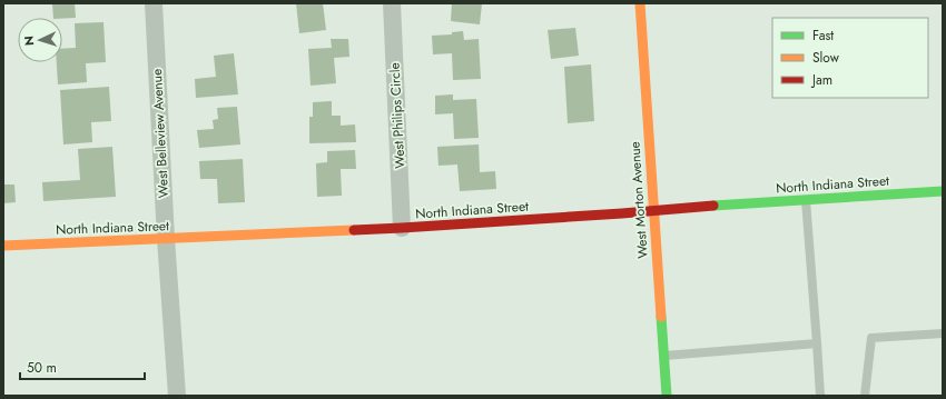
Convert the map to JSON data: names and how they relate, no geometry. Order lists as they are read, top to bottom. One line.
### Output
{"streets":{"main road":["North Indiana Street","West Morton Avenue"],"street":["West Philips Circle","West Belleview Avenue"]},"crossings":[["West Philips Circle","North Indiana Street"],["West Belleview Avenue","North Indiana Street"],["North Indiana Street","West Morton Avenue"]],"legend":["Fast","Slow","Jam"],"scale_bar":"50 m","north":"left"}
